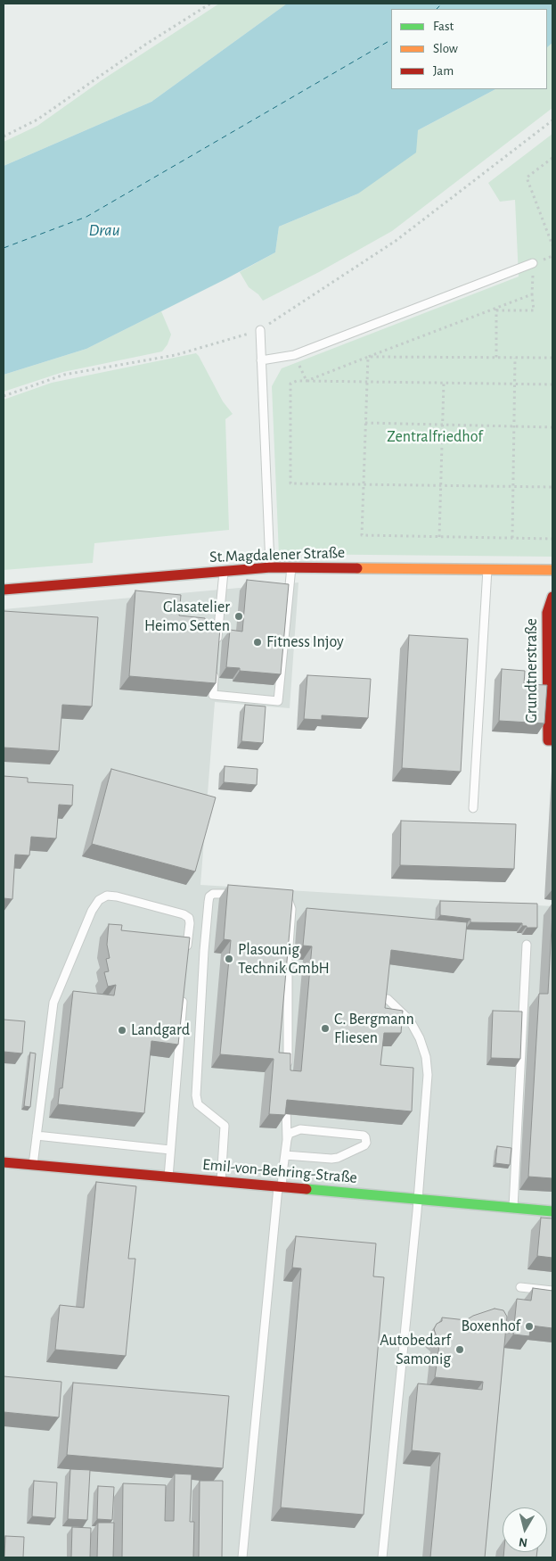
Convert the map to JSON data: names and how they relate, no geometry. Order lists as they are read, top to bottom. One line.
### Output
{"streets":{"street":["St.Magdalener Straße","Grundtnerstraße","Emil-von-Behring-Straße"]},"water":["Drau"],"parks":["Zentralfriedhof"],"places":["Glasatelier Heimo Setten","Fitness Injoy","Plasounig Technik GmbH","C. Bergmann Fliesen","Landgard","Boxenhof","Autobedarf Samonig"],"legend":["Fast","Slow","Jam"],"north":"bottom"}
